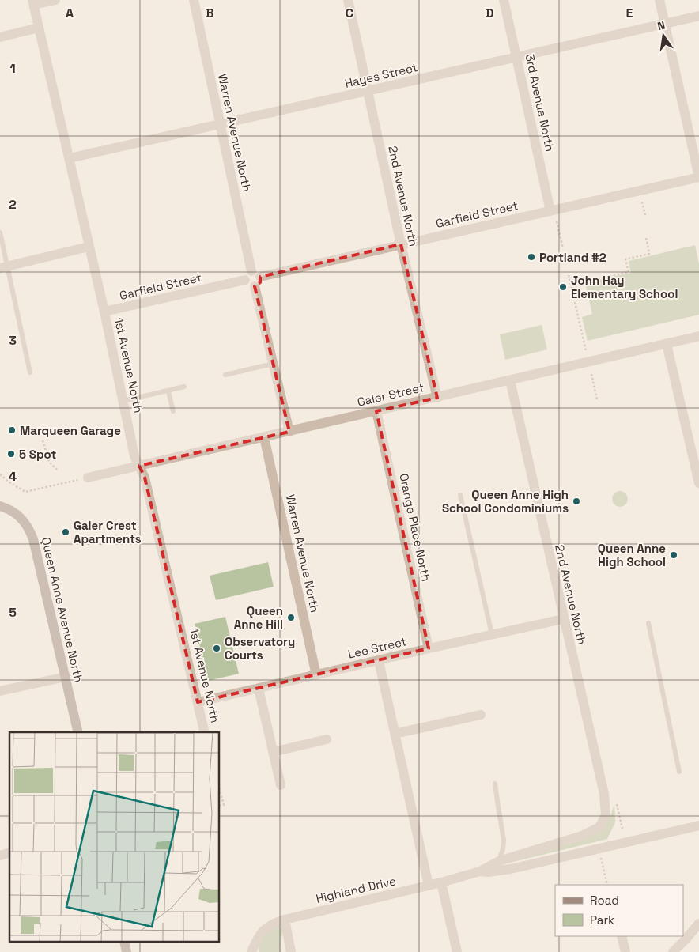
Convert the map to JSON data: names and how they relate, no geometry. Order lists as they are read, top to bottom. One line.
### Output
{"streets":{"main road":["Queen Anne Avenue North"],"street":["Hayes Street","3rd Avenue North","Warren Avenue North","2nd Avenue North","Garfield Street","1st Avenue North","Galer Street","Orange Place North","Lee Street","Highland Drive"]},"crossings":[["Hayes Street","3rd Avenue North"],["Hayes Street","Warren Avenue North"],["Hayes Street","2nd Avenue North"],["Hayes Street","1st Avenue North"],["3rd Avenue North","Garfield Street"],["Warren Avenue North","Garfield Street"],["Warren Avenue North","Galer Street"],["Warren Avenue North","Lee Street"],["2nd Avenue North","Garfield Street"],["2nd Avenue North","Galer Street"],["2nd Avenue North","Lee Street"],["2nd Avenue North","Highland Drive"],["Garfield Street","1st Avenue North"],["1st Avenue North","Galer Street"],["1st Avenue North","Lee Street"],["Galer Street","Orange Place North"],["Orange Place North","Lee Street"]],"places":["Portland #2","John Hay Elementary School","Marqueen Garage","5 Spot","Queen Anne High School Condominiums","Galer Crest Apartments","Queen Anne High School","Queen Anne Hill","Observatory Courts"],"legend":["Road","Park"],"north":"top","grid":{"columns":["A","B","C","D","E"],"rows":["1","2","3","4","5"]}}
